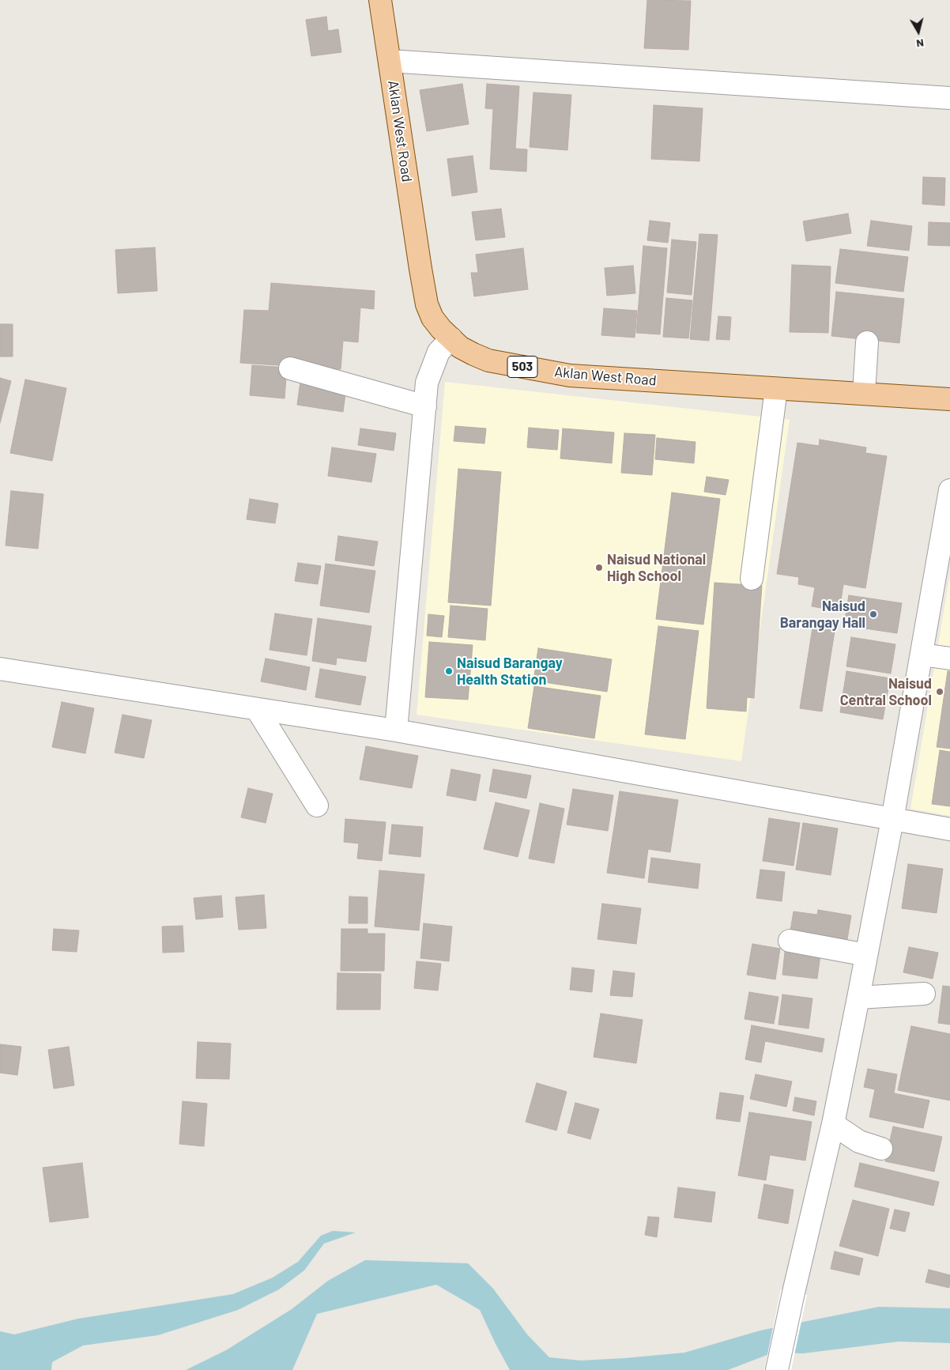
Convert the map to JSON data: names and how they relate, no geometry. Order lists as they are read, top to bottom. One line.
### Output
{"streets":{"main road":["Aklan West Road","503"]},"places":["Naisud National High School","Naisud Barangay Hall","Naisud Barangay Health Station","Naisud Central School"],"north":"bottom"}
